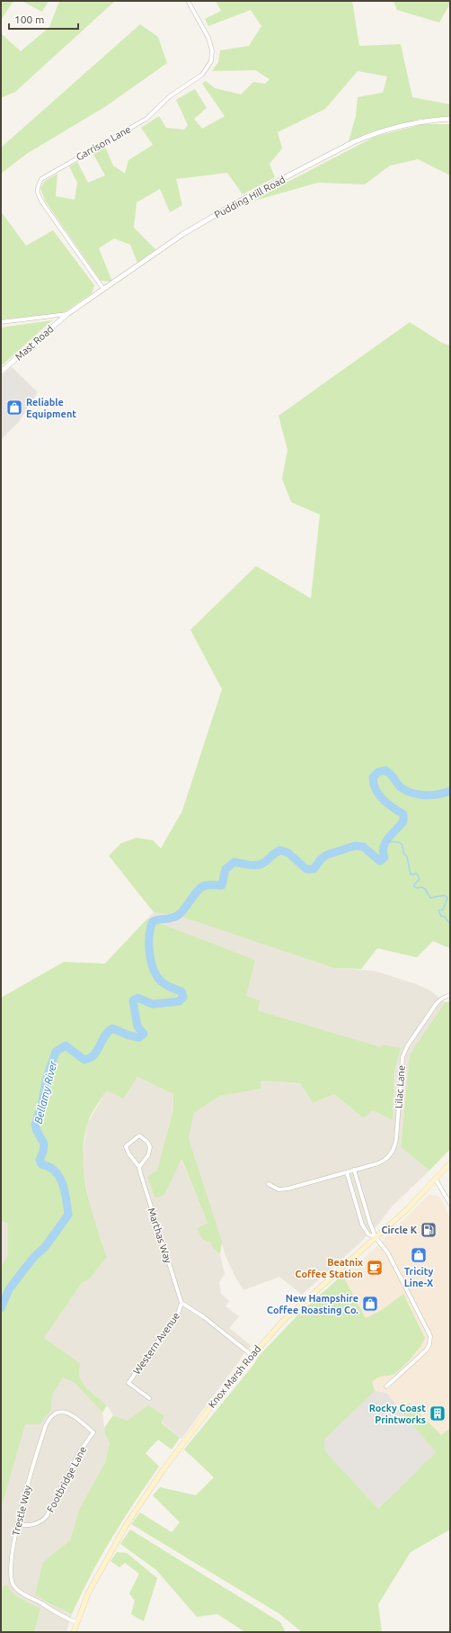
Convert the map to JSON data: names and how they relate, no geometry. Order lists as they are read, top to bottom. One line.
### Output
{"streets":{"main road":["Knox Marsh Road"],"street":["Garrison Lane","Pudding Hill Road","Mast Road","Lilac Lane","Marthas Way","Western Avenue","Footbridge Lane","Trestle Way"]},"crossings":[["Garrison Lane","Pudding Hill Road"],["Pudding Hill Road","Mast Road"],["Marthas Way","Western Avenue"],["Knox Marsh Road","Trestle Way"],["Footbridge Lane","Trestle Way"]],"water":["Bellamy River"],"places":{"shop":["Reliable Equipment","Tricity Line-X","New Hampshire Coffee Roasting Co."],"fuel station":["Circle K"],"cafe":["Beatnix Coffee Station"],"building":["Rocky Coast Printworks"]},"scale_bar":"100 m"}
